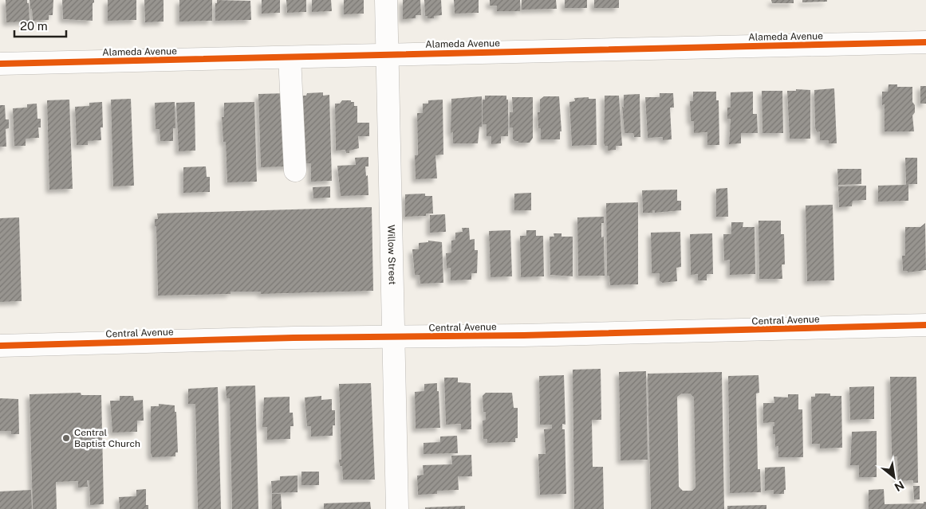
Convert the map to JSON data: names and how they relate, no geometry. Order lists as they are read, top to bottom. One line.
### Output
{"streets":{"street":["Alameda Avenue","Willow Street","Central Avenue"]},"crossings":[["Alameda Avenue","Willow Street"],["Willow Street","Central Avenue"]],"places":["Central Baptist Church"],"scale_bar":"20 m","north":"bottom right"}
